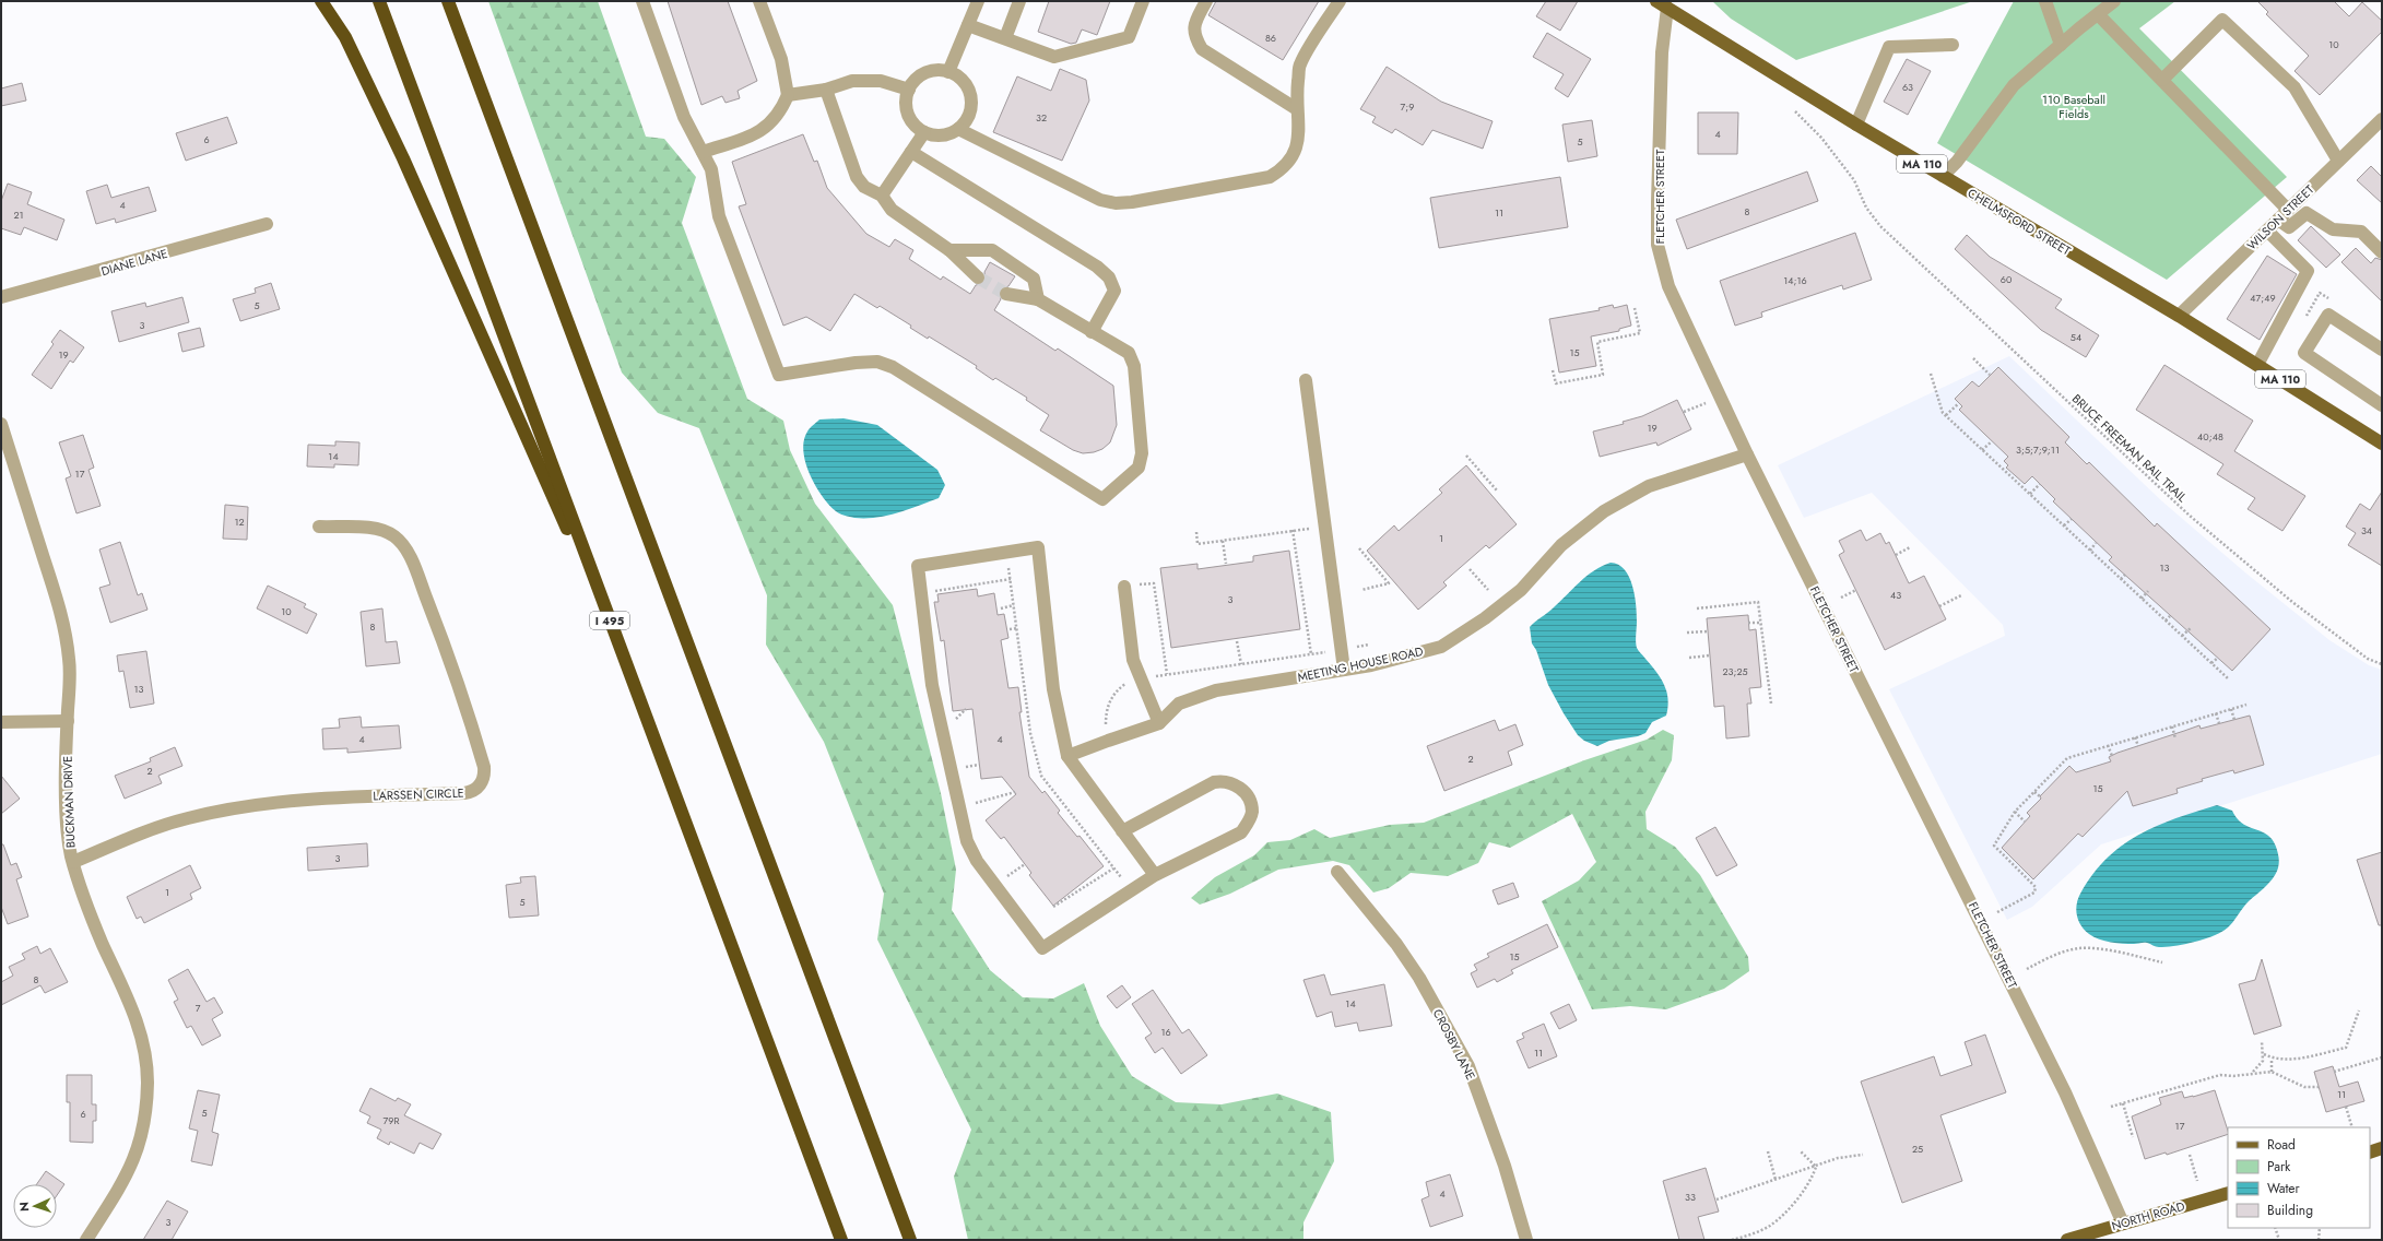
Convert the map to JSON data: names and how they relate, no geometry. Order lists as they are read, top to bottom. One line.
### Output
{"streets":{"highway":["I 495"],"main road":["MA 110","CHELMSFORD STREET","NORTH ROAD"],"street":["FLETCHER STREET","WILSON STREET","DIANE LANE","MEETING HOUSE ROAD","LARSSEN CIRCLE","BUCKMAN DRIVE","CROSBY LANE"],"path":["BRUCE FREEMAN RAIL TRAIL"]},"crossings":[["FLETCHER STREET","CHELMSFORD STREET"],["FLETCHER STREET","MEETING HOUSE ROAD"],["FLETCHER STREET","NORTH ROAD"],["WILSON STREET","CHELMSFORD STREET"],["LARSSEN CIRCLE","BUCKMAN DRIVE"]],"parks":["110 Baseball Fields"],"house_numbers":["86","10","63","7;9","32","4","6","5","4","8","11","21","60","14;16","47;49","5","3","54","15","19","19","40;48","3;5;7;9;11","14","17","12","34","1","13","43","3","10","8","23;25","13","4","4","2","2","15","3","1","5","15","8","14","7","16","11","11","5","6","79R","17","25","4","33","3"],"legend":["Road","Park","Water","Building"],"north":"left"}
